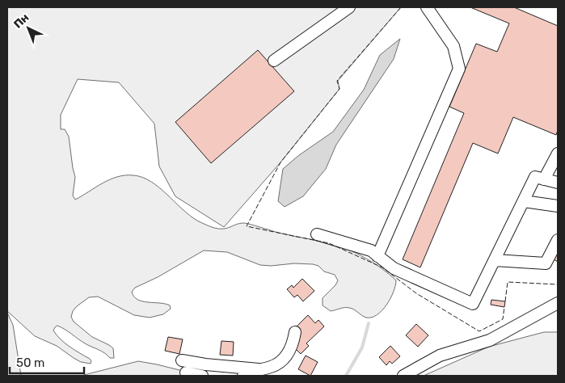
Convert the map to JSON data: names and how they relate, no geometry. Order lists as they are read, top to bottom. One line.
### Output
{"scale_bar":"50 m","north":"top left"}
